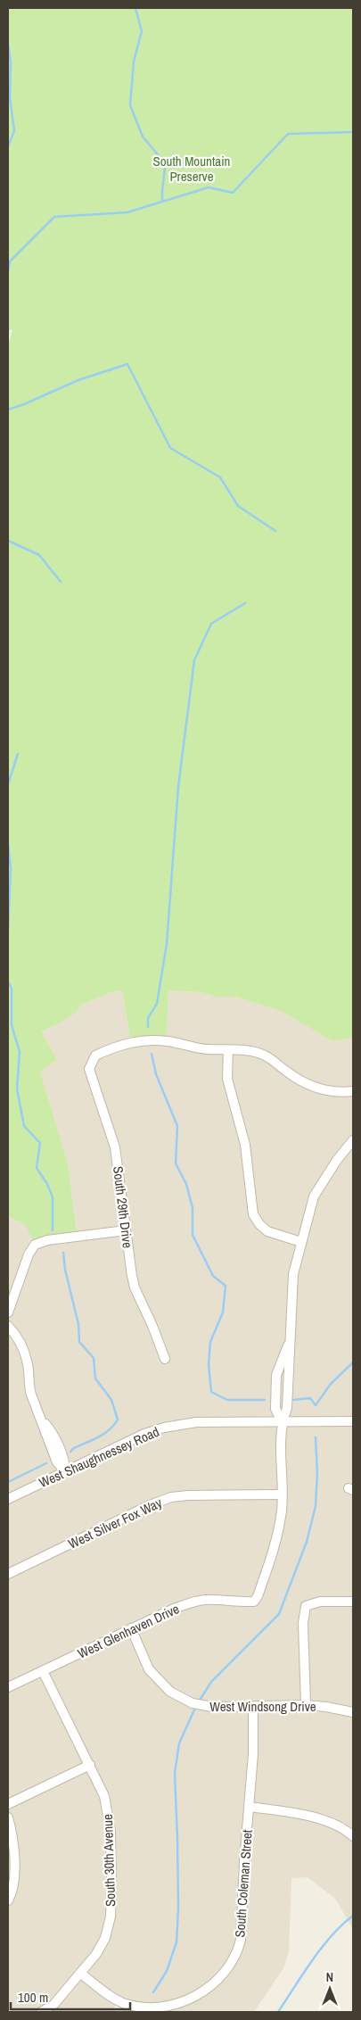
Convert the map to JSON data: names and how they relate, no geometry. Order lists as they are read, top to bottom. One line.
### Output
{"streets":{"street":["South 29th Drive","West Shaughnessey Road","West Silver Fox Way","West Glenhaven Drive","West Windsong Drive","South 30th Avenue","South Coleman Street"]},"crossings":[["West Silver Fox Way","West Glenhaven Drive"],["West Glenhaven Drive","West Windsong Drive"],["West Glenhaven Drive","South 30th Avenue"],["West Windsong Drive","South Coleman Street"],["South 30th Avenue","South Coleman Street"]],"parks":["South Mountain Preserve"],"scale_bar":"100 m","north":"top"}
